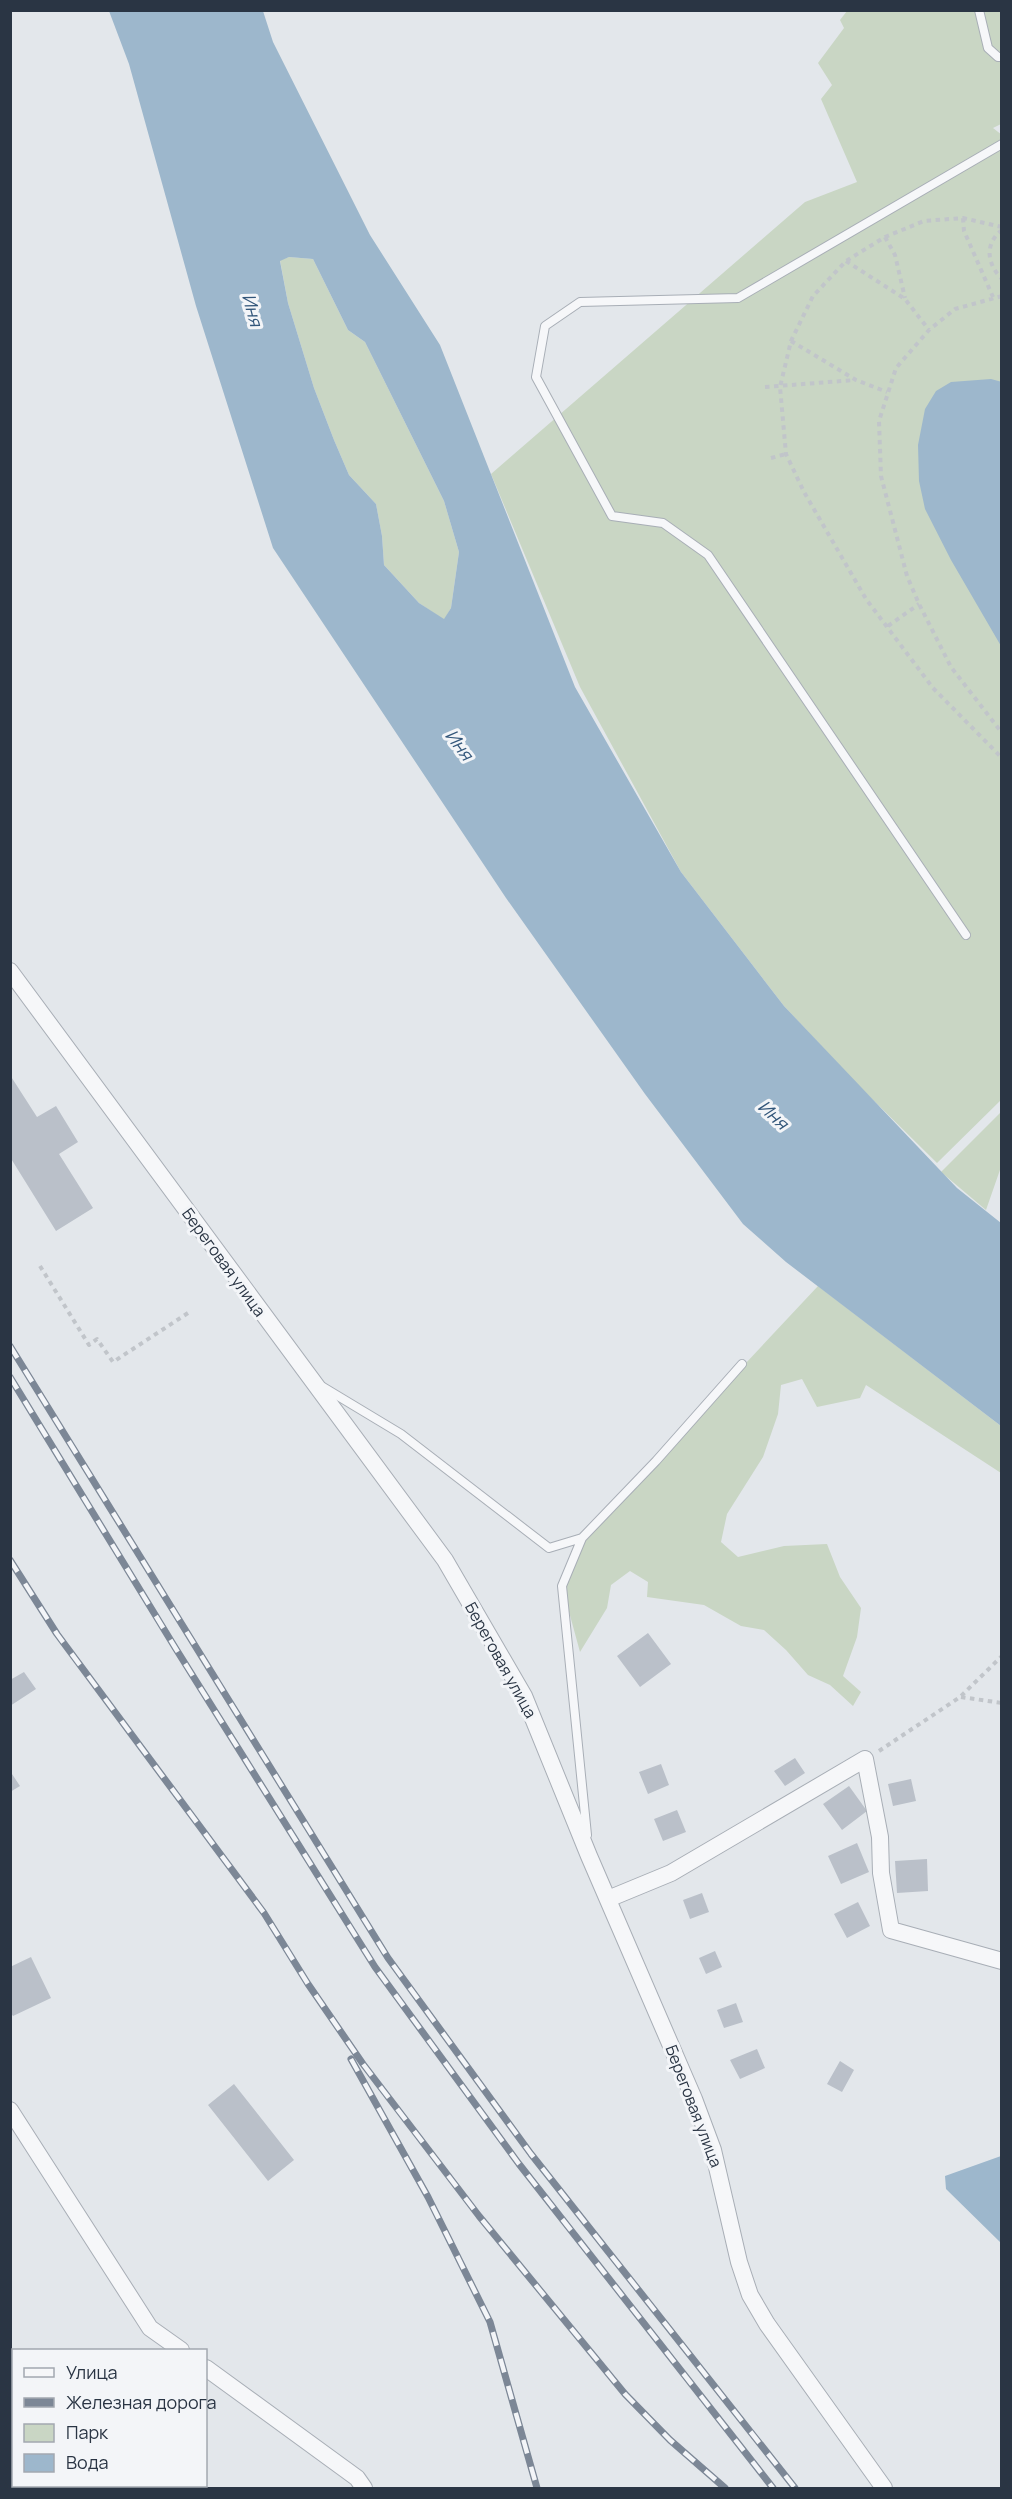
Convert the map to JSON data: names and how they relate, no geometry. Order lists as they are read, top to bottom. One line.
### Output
{"streets":{"street":["Береговая улица"]},"water":["Иня"],"legend":["Улица","Железная дорога","Парк","Вода"]}
